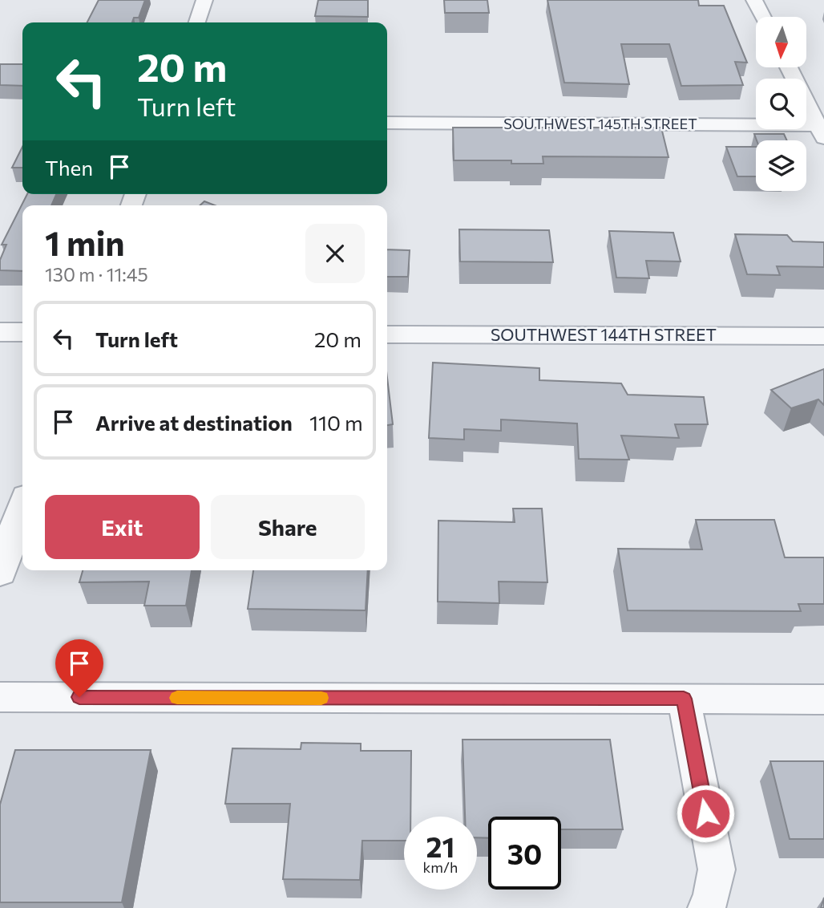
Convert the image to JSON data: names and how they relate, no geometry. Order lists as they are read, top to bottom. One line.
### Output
{"streets":{"street":["SOUTHWEST 145TH STREET","SOUTHWEST 144TH STREET"]},"north":"bottom","page":{"turn":["20 m","Turn left"],"then":"Then","heading":["1 min","130 m · 11:45"],"list":[{"name":"Turn left","value":"20 m"},{"name":"Arrive at destination","value":"110 m"}],"buttons":["Exit","Share"],"speed":"21 km/h","limit":"30"}}
